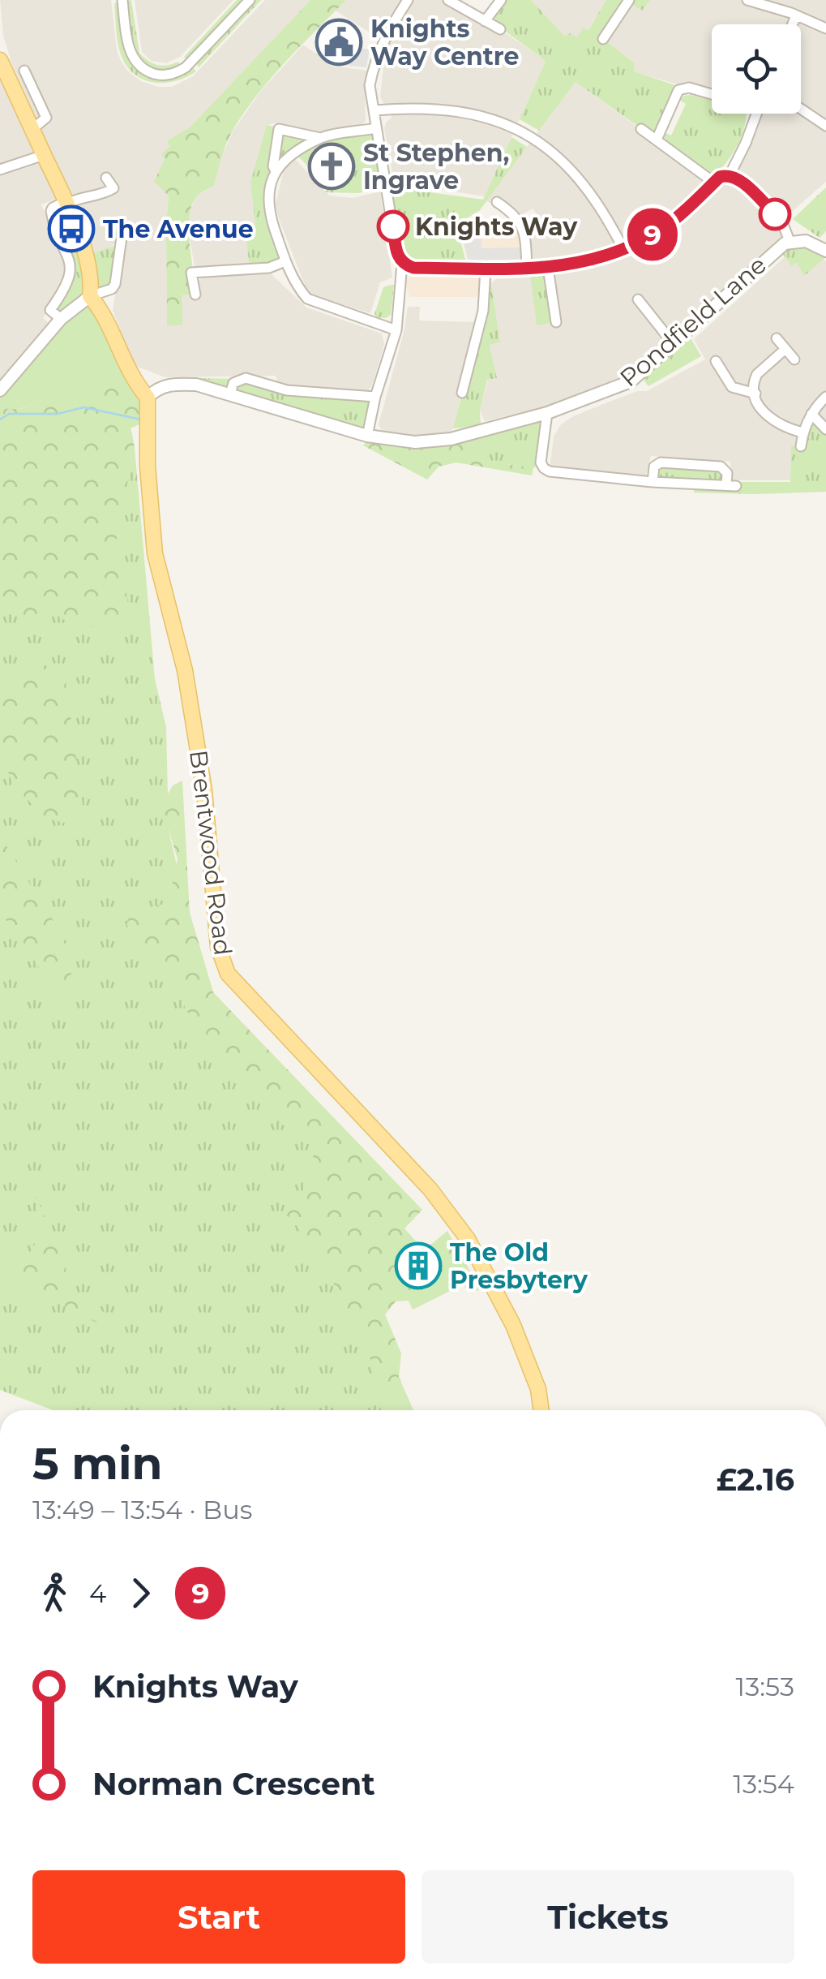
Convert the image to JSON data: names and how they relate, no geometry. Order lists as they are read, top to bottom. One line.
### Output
{"streets":{"main road":["Brentwood Road"],"street":["Pondfield Lane"]},"crossings":[["Pondfield Lane","Brentwood Road"]],"places":{"public building":["Knights Way Centre"],"church":["St Stephen, Ingrave"],"other":["Knights Way"],"bus stop":["The Avenue"],"building":["The Old Presbytery"]},"lines":["bus line 9"],"page":{"on_map":"9","heading":["5 min","13:49 – 13:54 · Bus","£2.16"],"legs":["4","9"],"list":[{"name":"Knights Way","value":"13:53"},{"name":"Norman Crescent","value":"13:54"}],"buttons":["Start","Tickets"]}}
